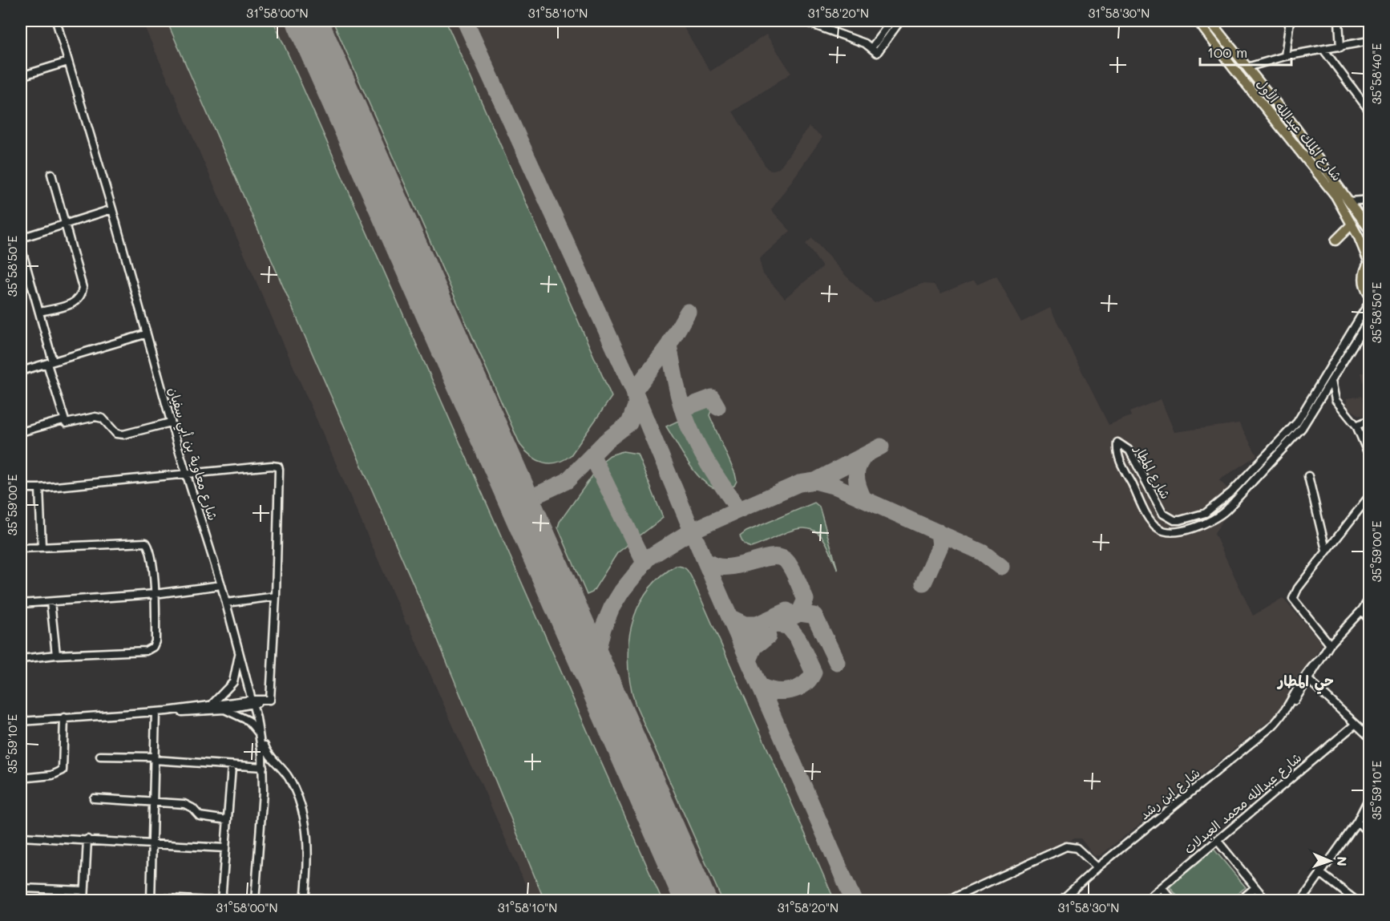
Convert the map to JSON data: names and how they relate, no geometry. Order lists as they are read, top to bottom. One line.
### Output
{"streets":{"main road":["شارع الملك عبدالله الأول"],"street":["شارع معاوية بن أبي سفيان","شارع المطار","شارع ابن رشد","شارع عبدالله محمد العبدلات"]},"districts":["حي المطار"],"scale_bar":"100 m","north":"right","coordinates":["31°58'00\"N","31°58'10\"N","31°58'20\"N","31°58'30\"N","35°58'40\"E","35°58'50\"E","35°59'00\"E","35°59'10\"E"]}
